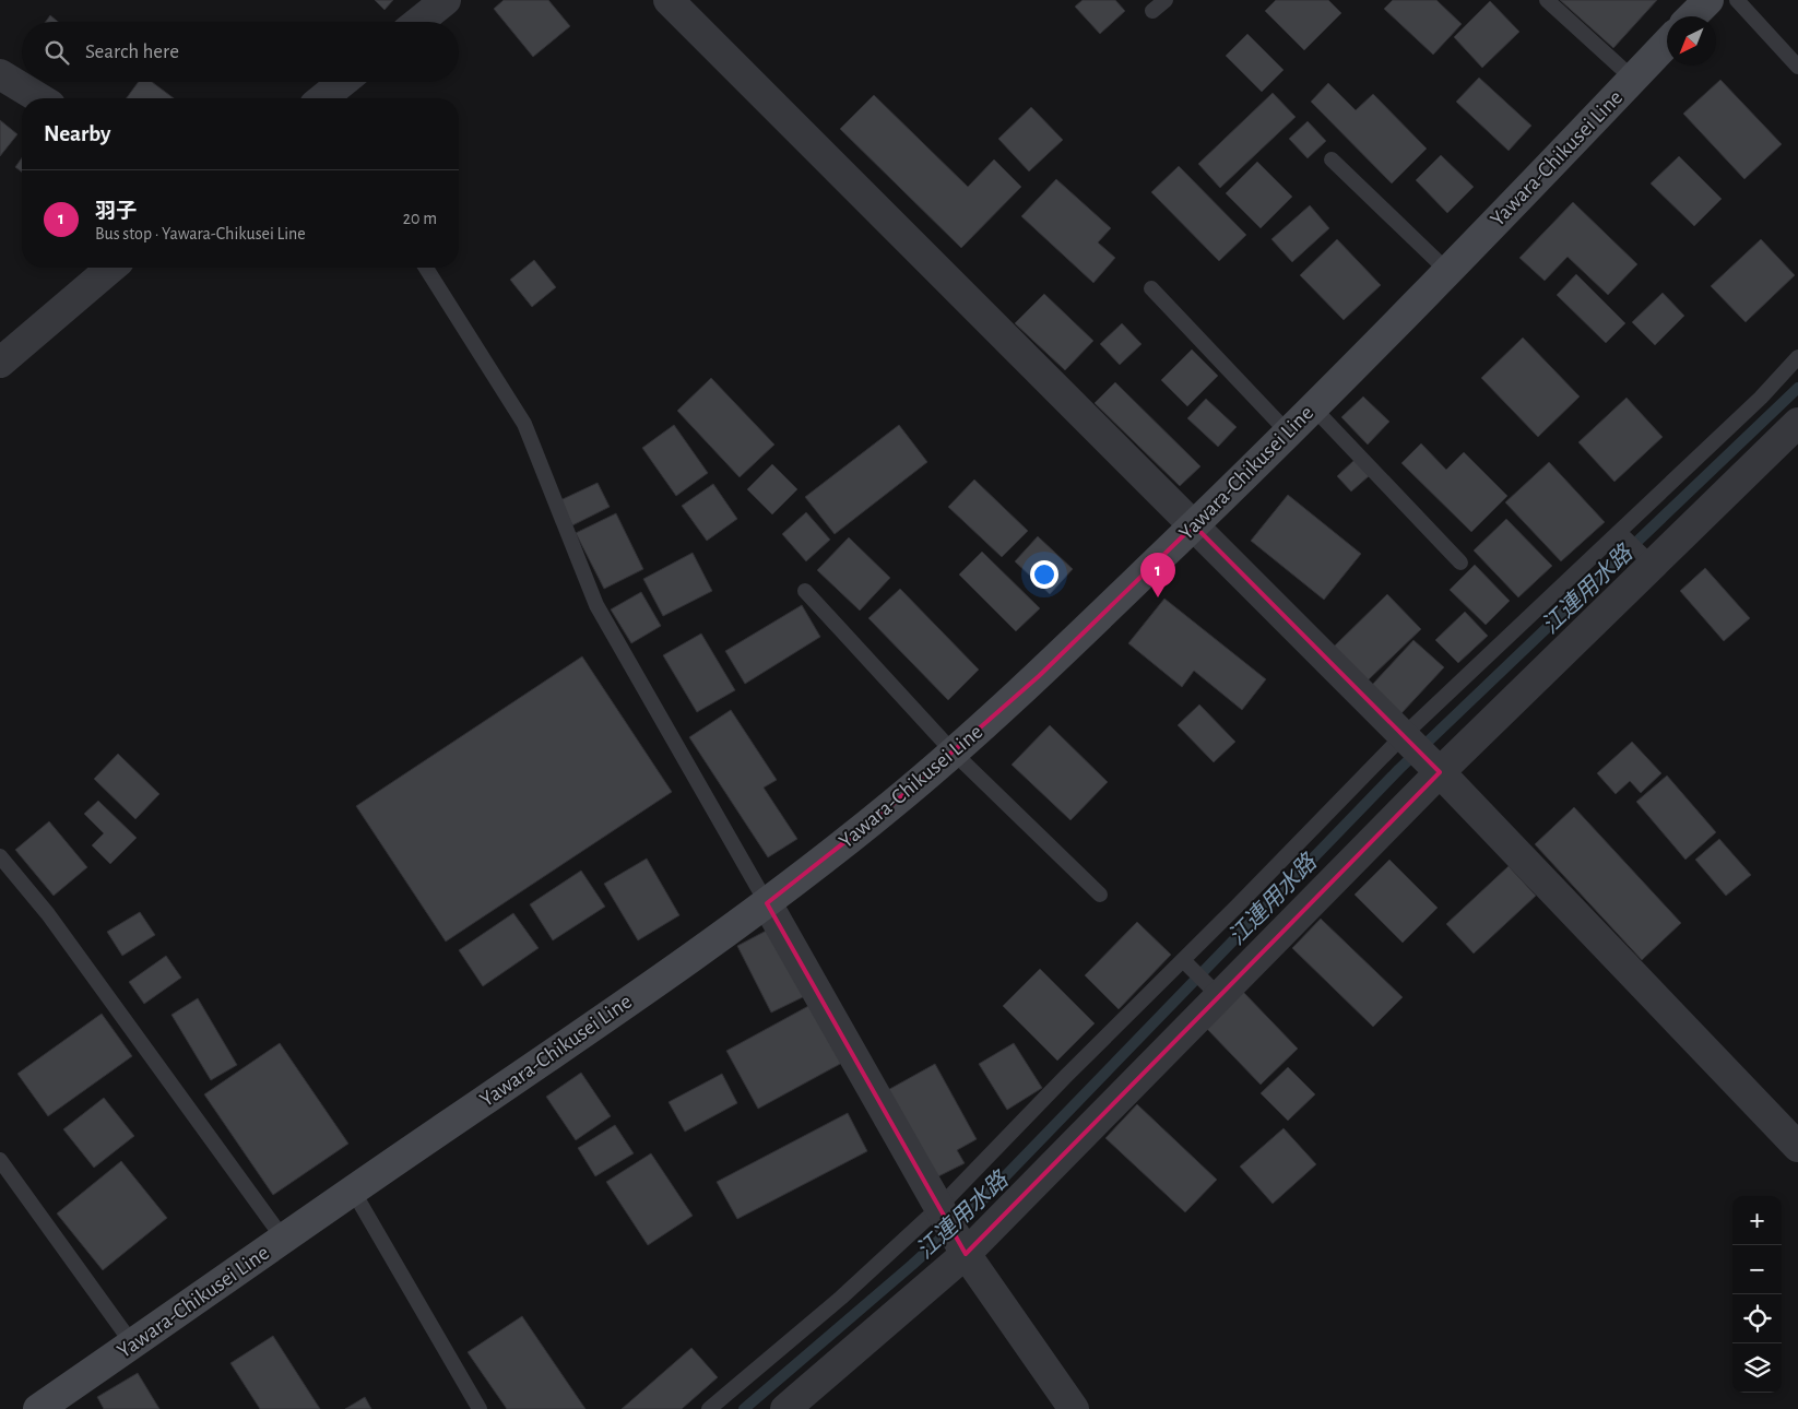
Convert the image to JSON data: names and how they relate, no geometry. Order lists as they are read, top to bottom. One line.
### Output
{"streets":{"main road":["Yawara-Chikusei Line"]},"water":["江連用水路"],"north":"bottom left","page":{"search":"Search here","heading":"Nearby","list":[{"mark":"1","name":"羽子","note":"Bus stop · Yawara-Chikusei Line","value":"20 m"}],"pins":"1","map_buttons":["+","−"]}}
